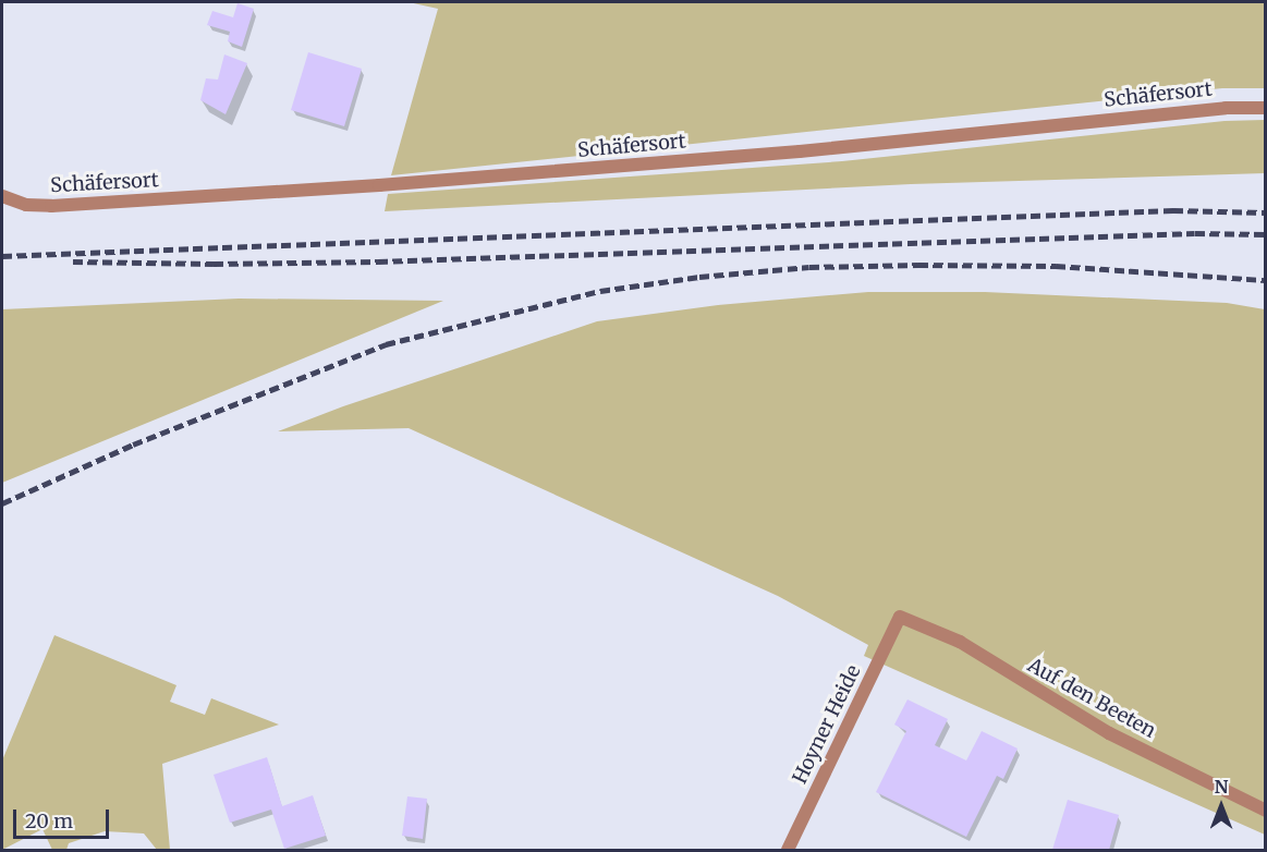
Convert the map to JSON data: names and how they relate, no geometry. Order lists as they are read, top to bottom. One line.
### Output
{"streets":{"street":["Schäfersort","Auf den Beeten","Hoyner Heide"]},"crossings":[["Auf den Beeten","Hoyner Heide"]],"scale_bar":"20 m","north":"top"}
